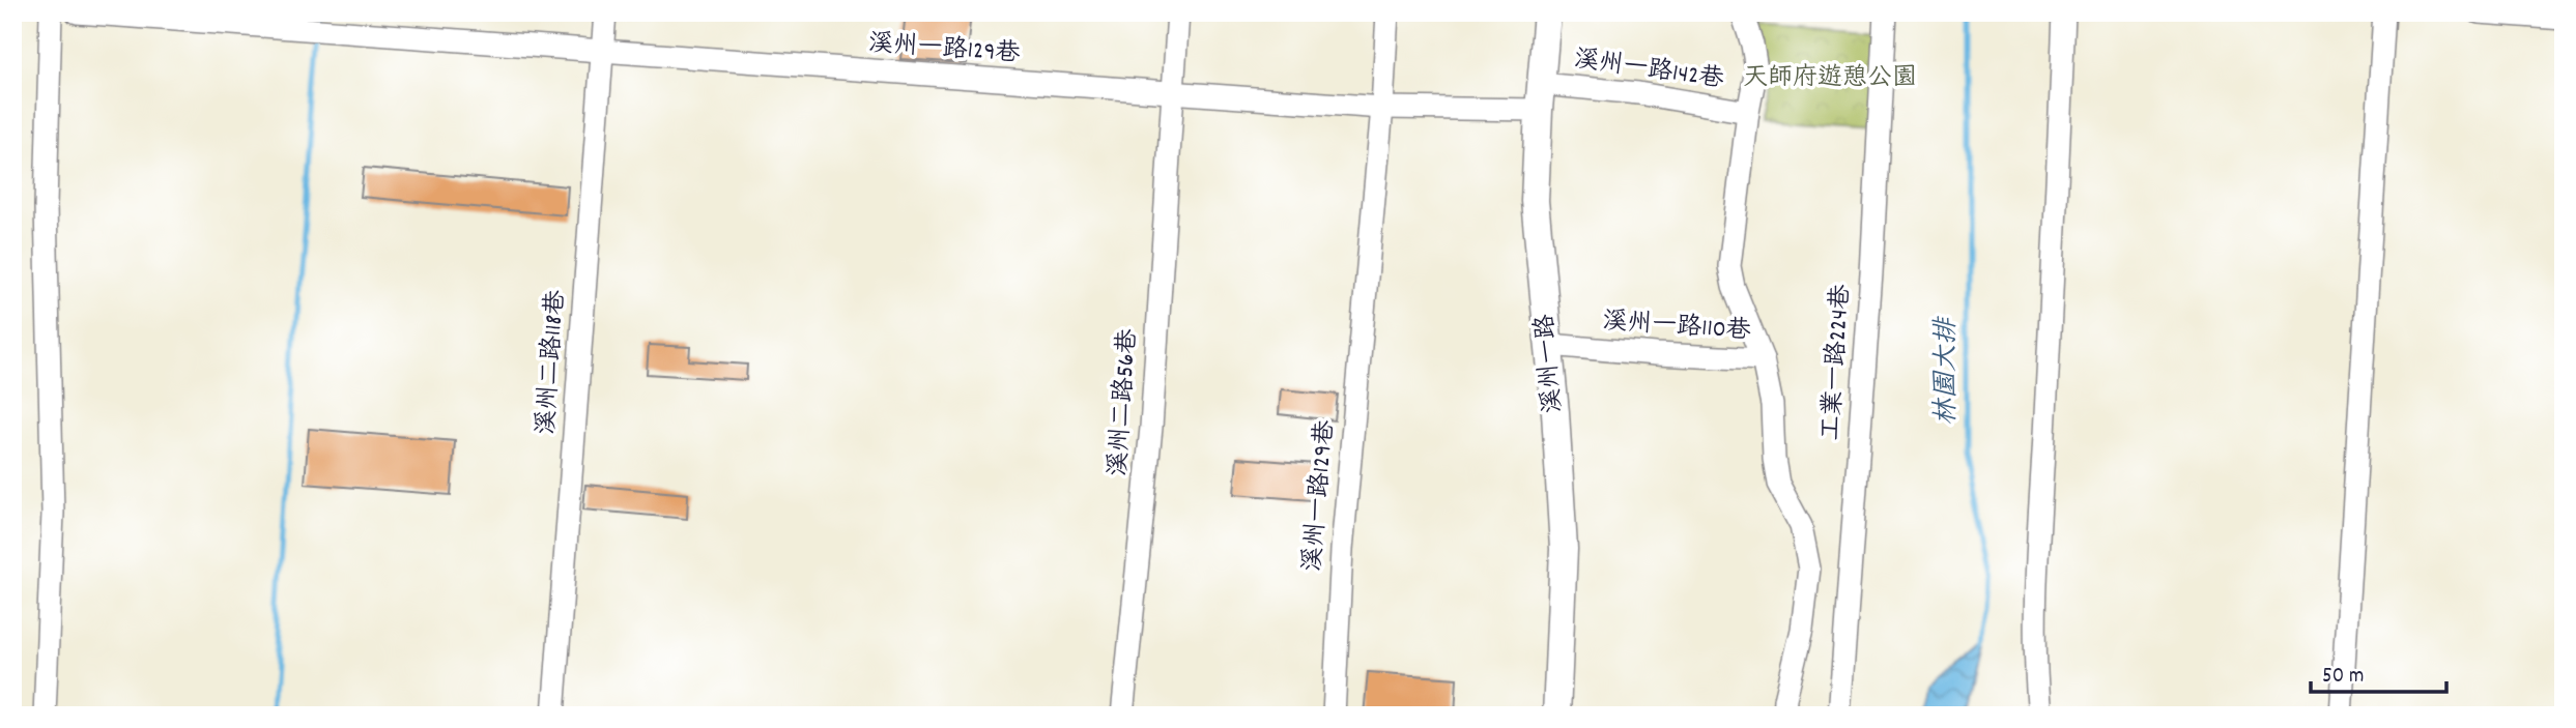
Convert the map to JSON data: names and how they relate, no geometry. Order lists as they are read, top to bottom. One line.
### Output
{"streets":{"street":["溪州一路129巷","溪州一路142巷","溪州一路110巷","溪州二路118巷","工業一路224巷","溪州一路","溪州二路56巷"]},"crossings":[["溪州一路129巷","溪州一路142巷"],["溪州一路129巷","溪州二路118巷"],["溪州一路129巷","溪州一路"],["溪州一路129巷","溪州二路56巷"],["溪州一路142巷","溪州一路110巷"],["溪州一路142巷","溪州一路"],["溪州一路110巷","溪州一路"]],"water":["林園大排"],"parks":["天師府遊憩公園"],"scale_bar":"50 m"}
